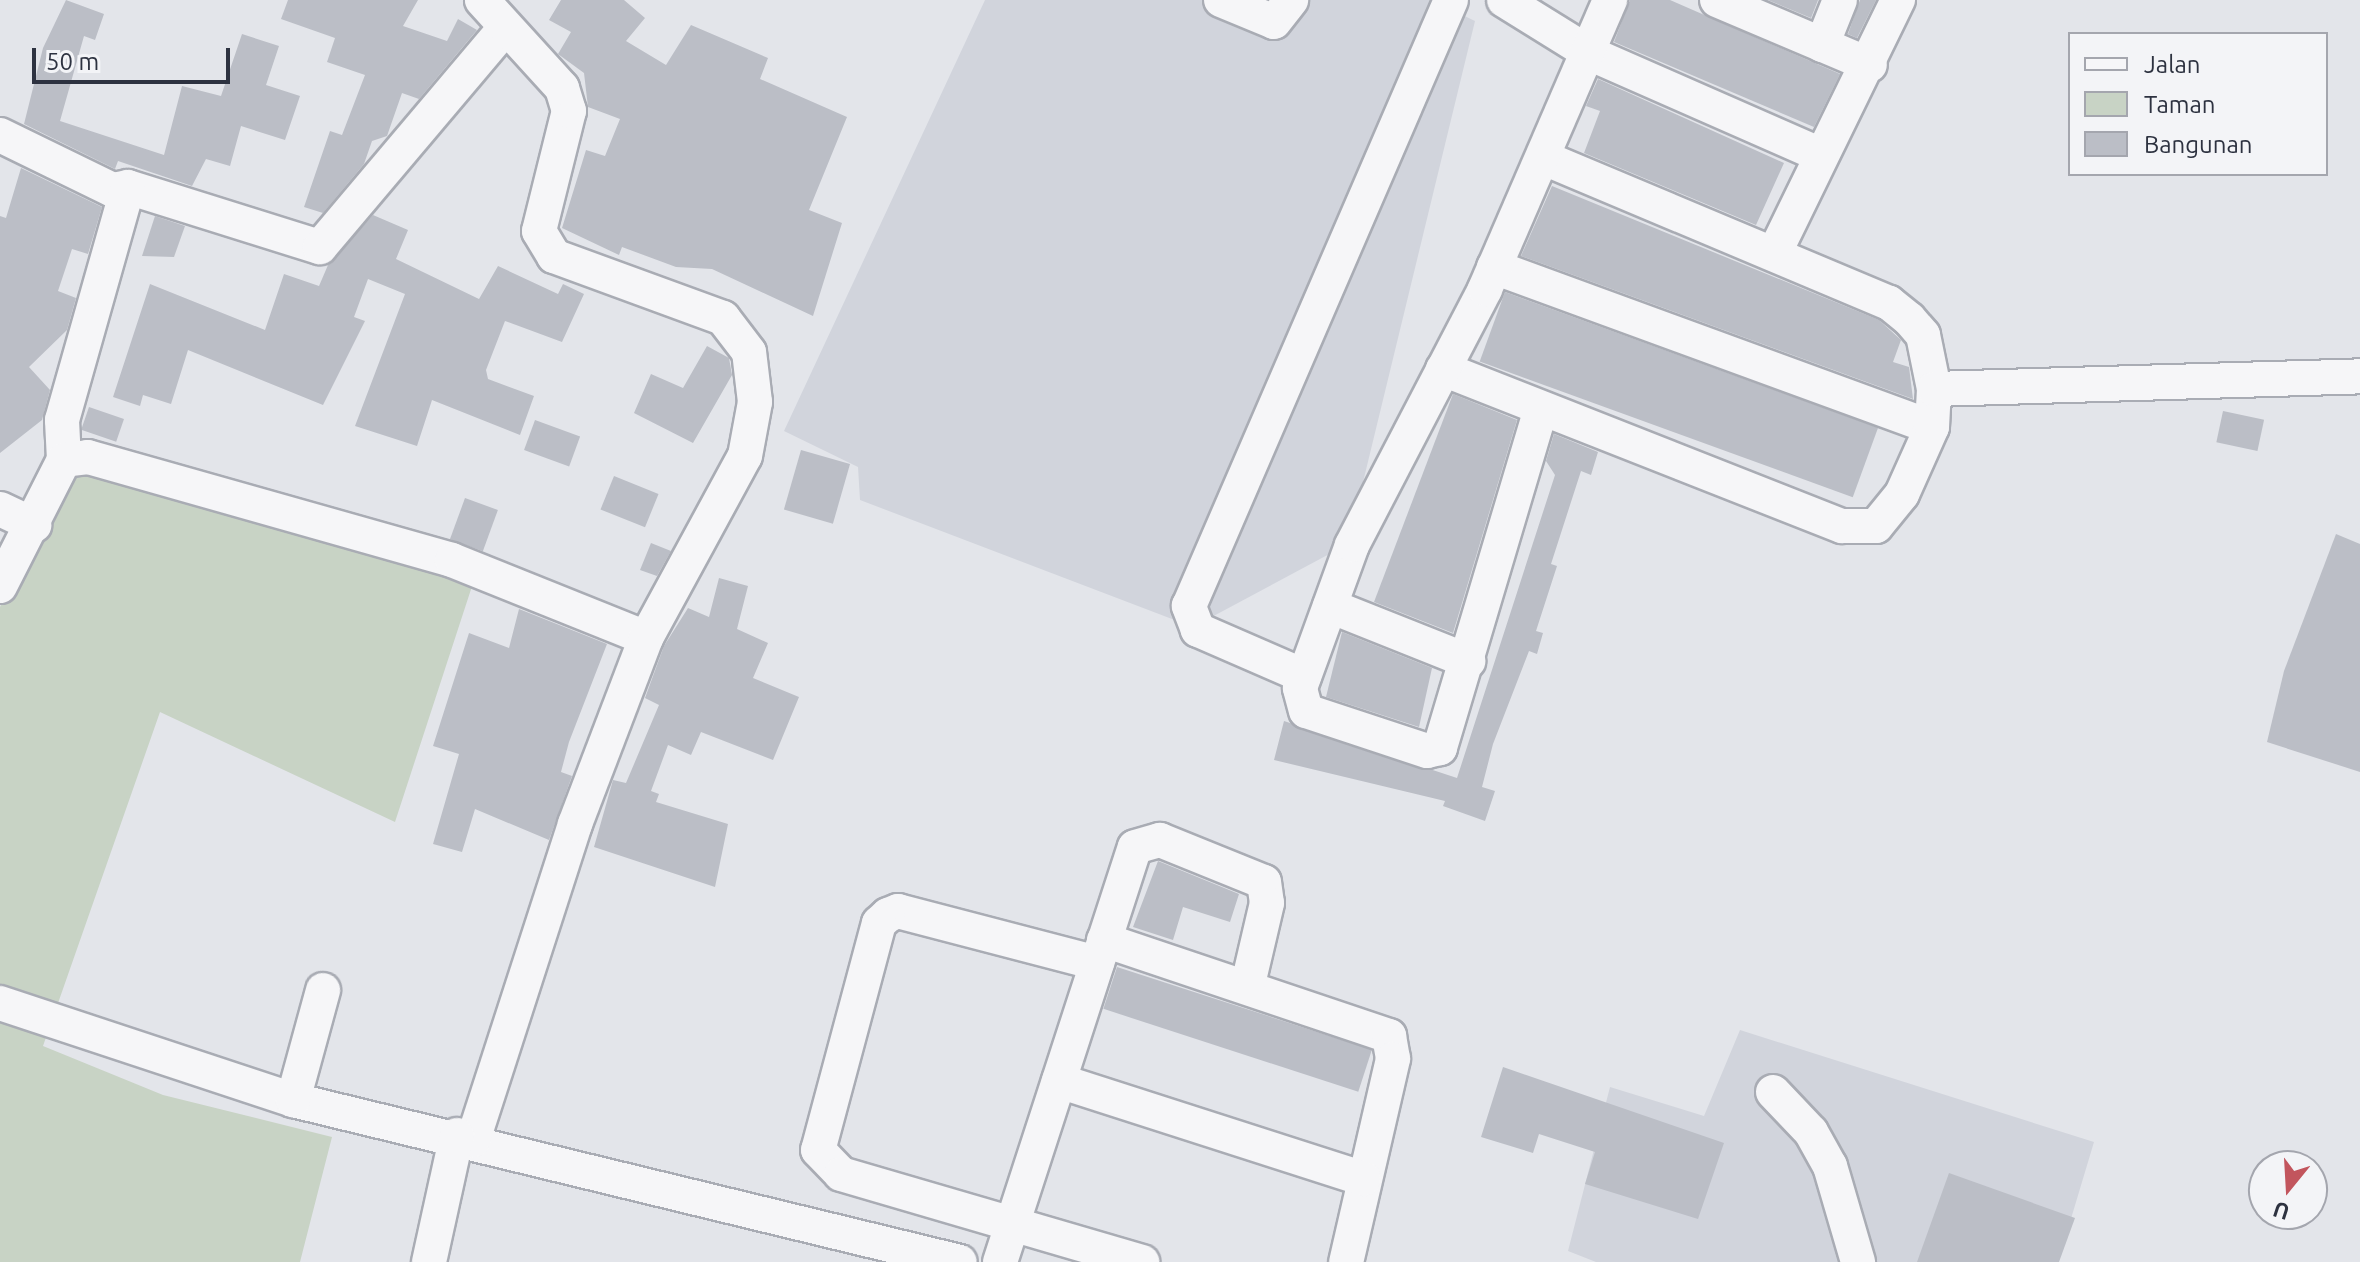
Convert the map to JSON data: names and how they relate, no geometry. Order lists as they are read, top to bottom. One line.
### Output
{"legend":["Jalan","Taman","Bangunan"],"scale_bar":"50 m","north":"bottom"}
